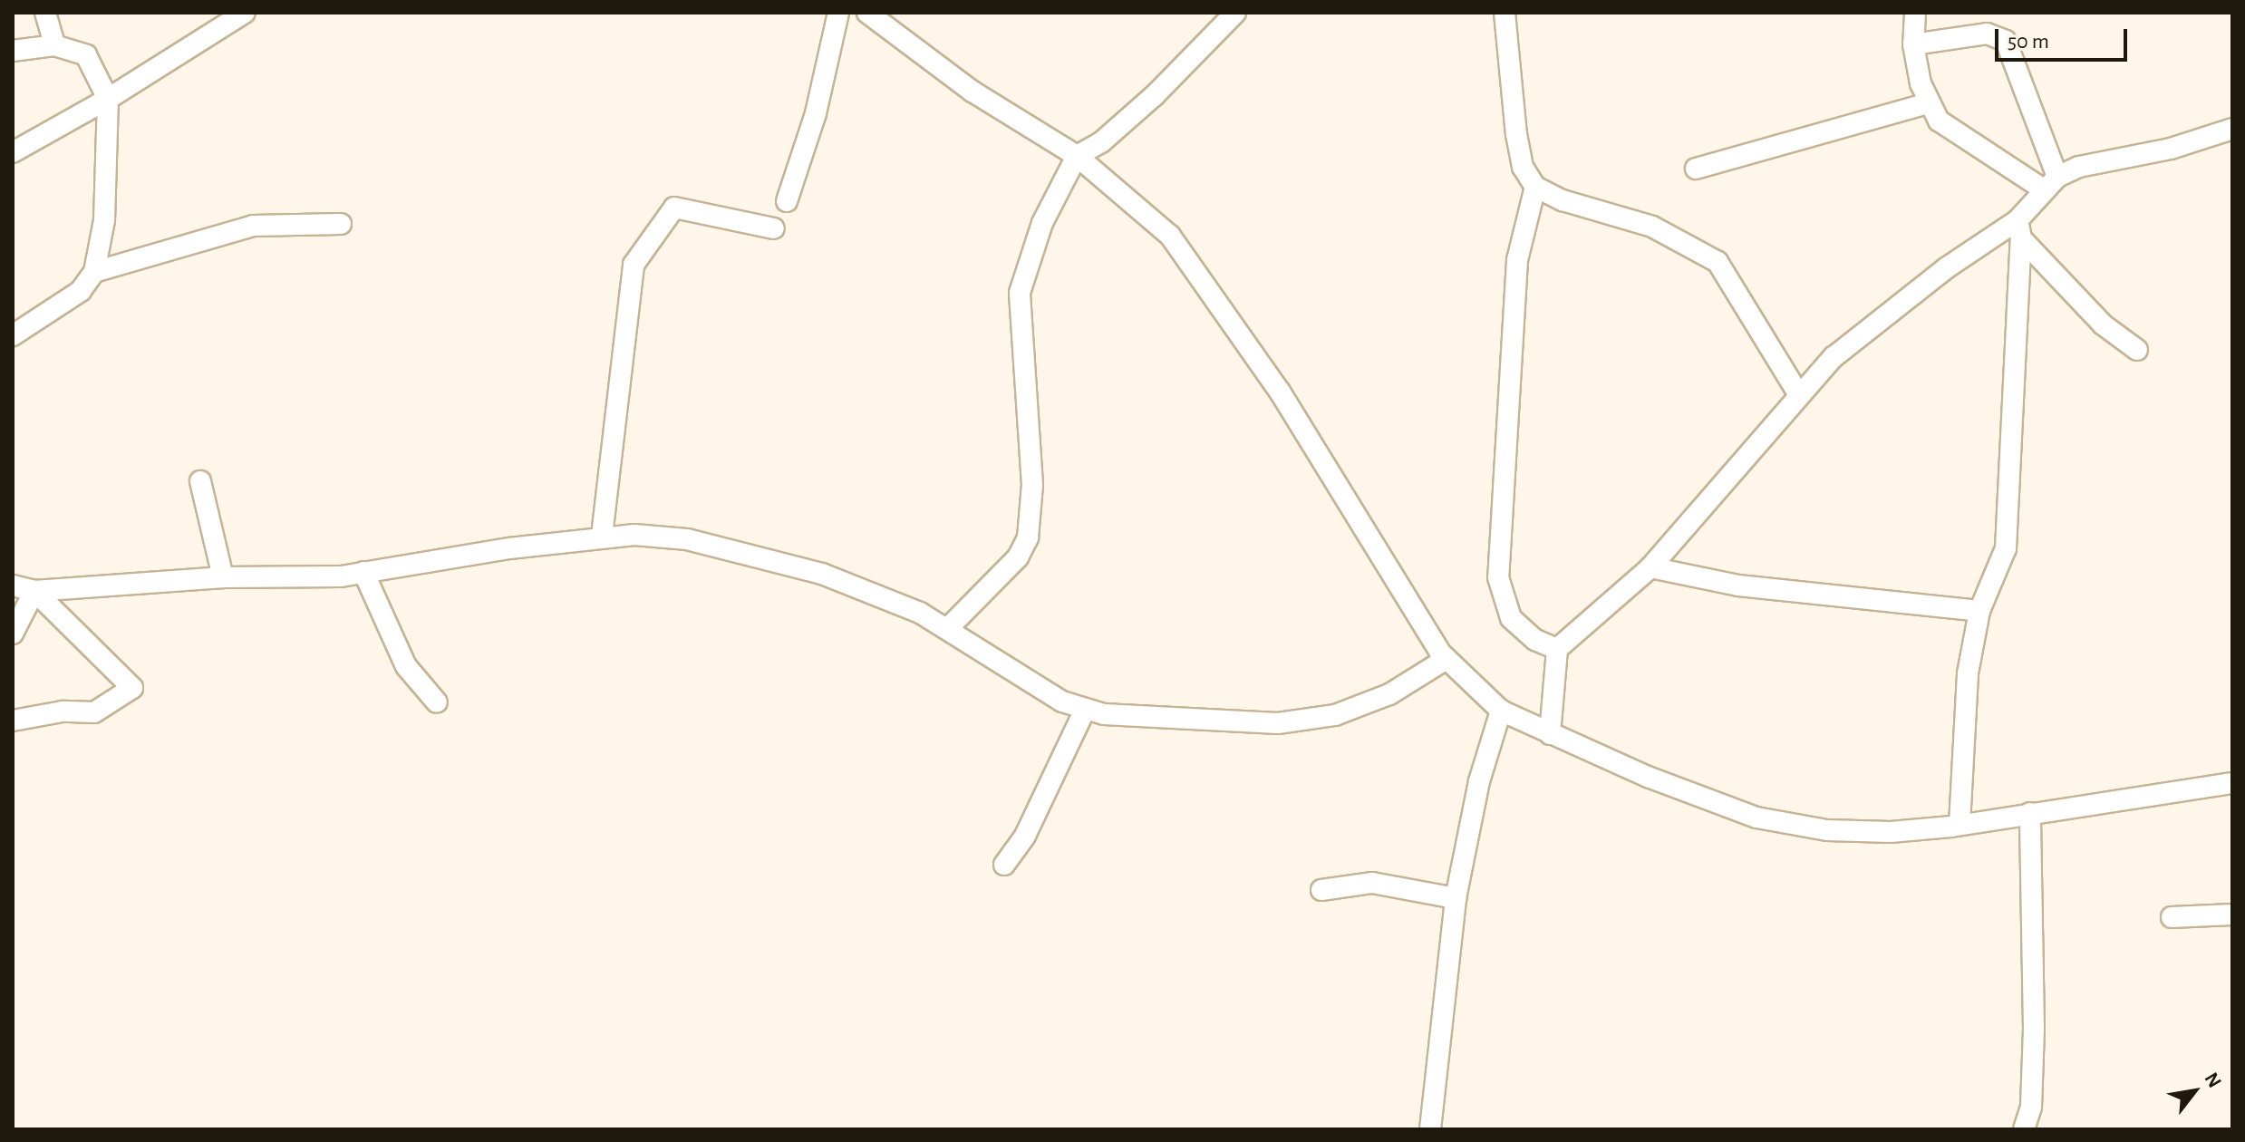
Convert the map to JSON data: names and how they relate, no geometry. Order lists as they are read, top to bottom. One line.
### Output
{"scale_bar":"50 m","north":"top right"}
